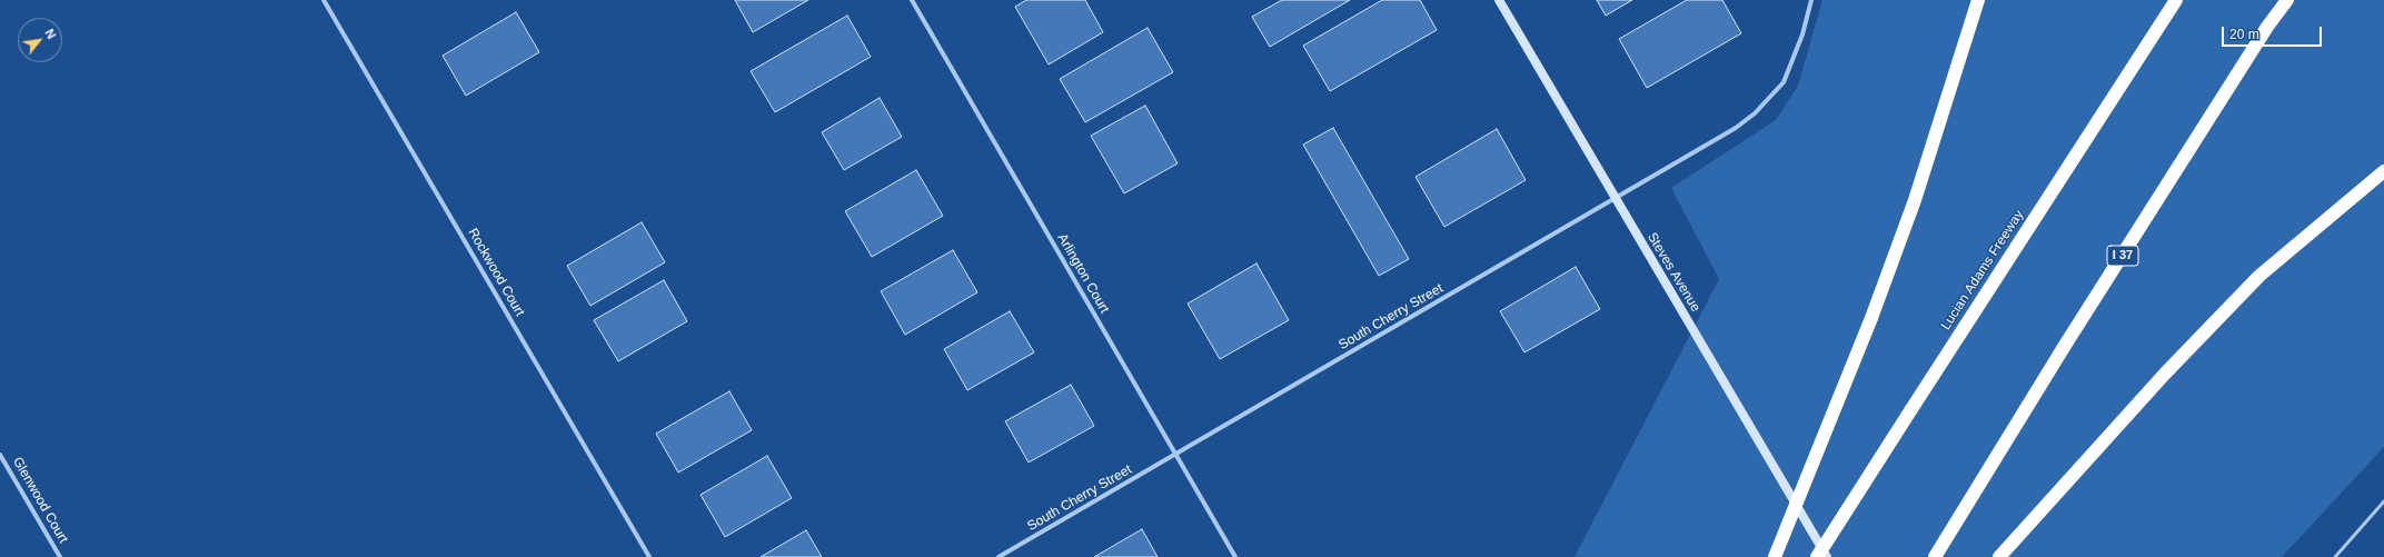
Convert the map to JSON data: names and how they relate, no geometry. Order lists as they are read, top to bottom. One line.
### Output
{"streets":{"highway":["I 37","Lucian Adams Freeway"],"street":["Rockwood Court","Steves Avenue","Arlington Court","South Cherry Street","Glenwood Court"]},"crossings":[["Steves Avenue","South Cherry Street"],["Arlington Court","South Cherry Street"]],"scale_bar":"20 m","north":"top right"}
